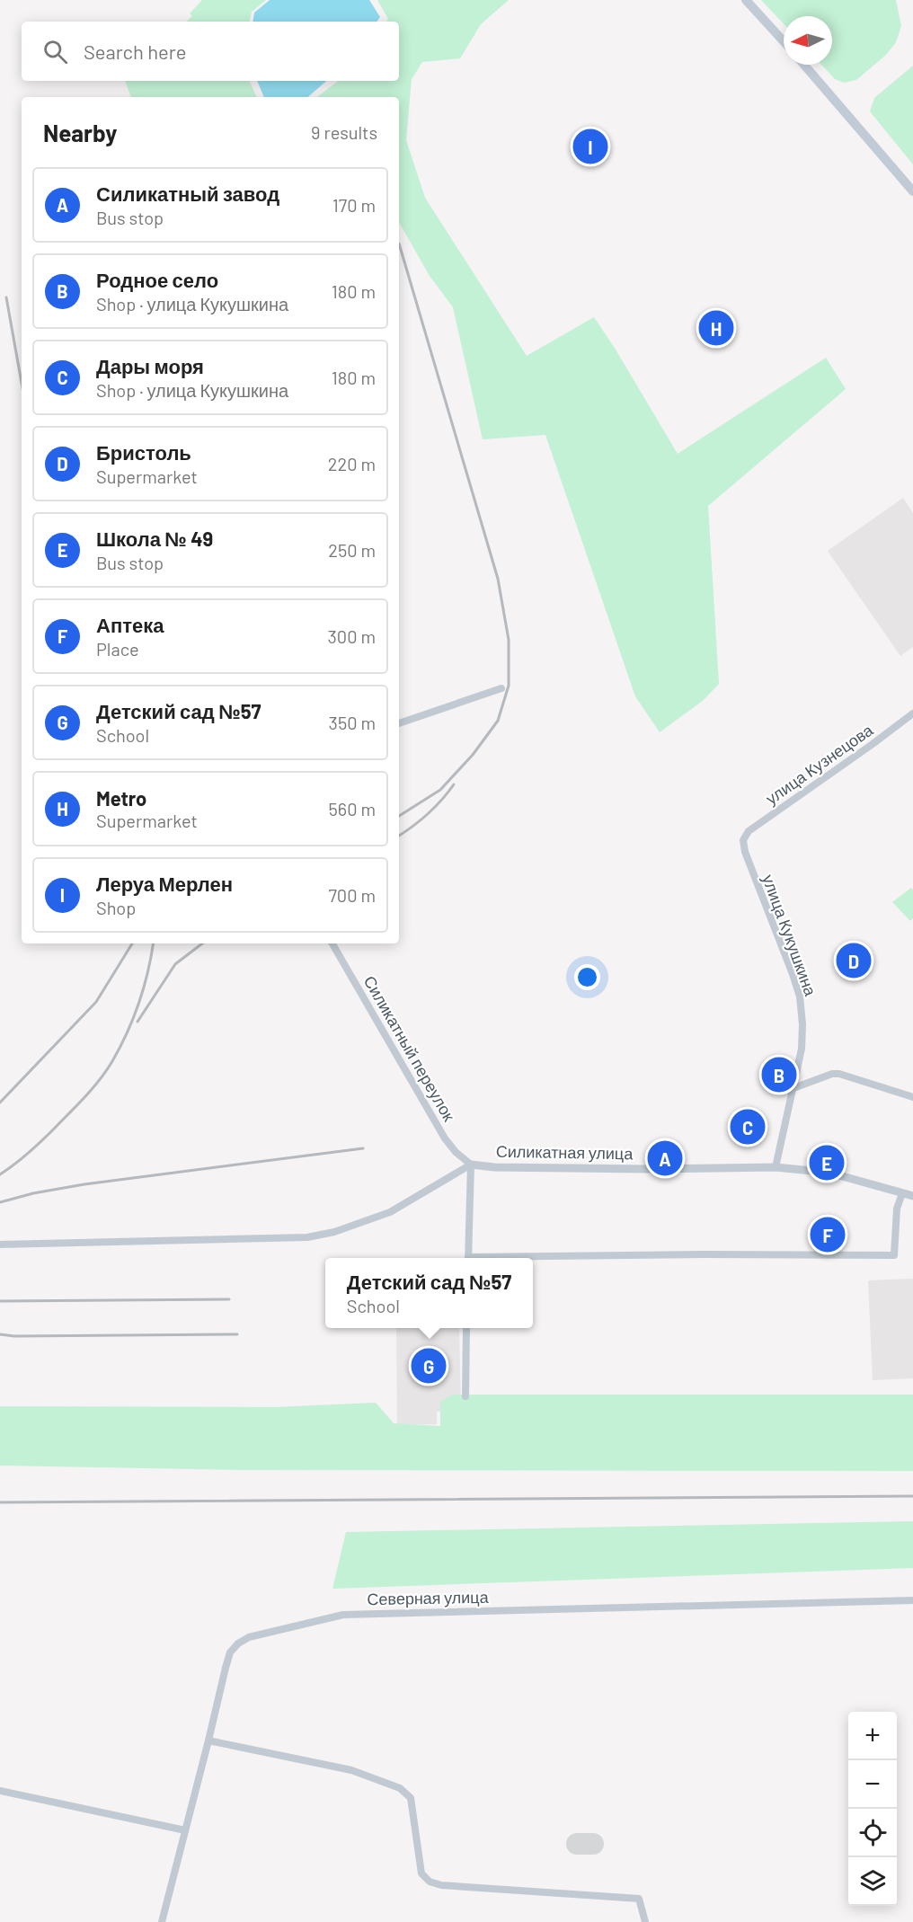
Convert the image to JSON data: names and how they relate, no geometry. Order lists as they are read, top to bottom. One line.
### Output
{"streets":{"street":["улица Кузнецова","улица Кукушкина","Силикатный переулок","Силикатная улица","Северная улица"]},"crossings":[["улица Кузнецова","улица Кукушкина"],["улица Кукушкина","Силикатная улица"],["Силикатный переулок","Силикатная улица"]],"north":"left","page":{"search":"Search here","heading":["Nearby","9 results"],"pins":["I","H","D","B","C","A","E","F","G"],"list":[{"mark":"A","name":"Силикатный завод","note":"Bus stop","value":"170 m"},{"mark":"B","name":"Родное село","note":"Shop · улица Кукушкина","value":"180 m"},{"mark":"C","name":"Дары моря","note":"Shop · улица Кукушкина","value":"180 m"},{"mark":"D","name":"Бристоль","note":"Supermarket","value":"220 m"},{"mark":"E","name":"Школа № 49","note":"Bus stop","value":"250 m"},{"mark":"F","name":"Аптека","note":"Place","value":"300 m"},{"mark":"G","name":"Детский сад №57","note":"School","value":"350 m"},{"mark":"H","name":"Metro","note":"Supermarket","value":"560 m"},{"mark":"I","name":"Леруа Мерлен","note":"Shop","value":"700 m"}],"popup":["Детский сад №57","School"],"map_buttons":["+","−"]}}
